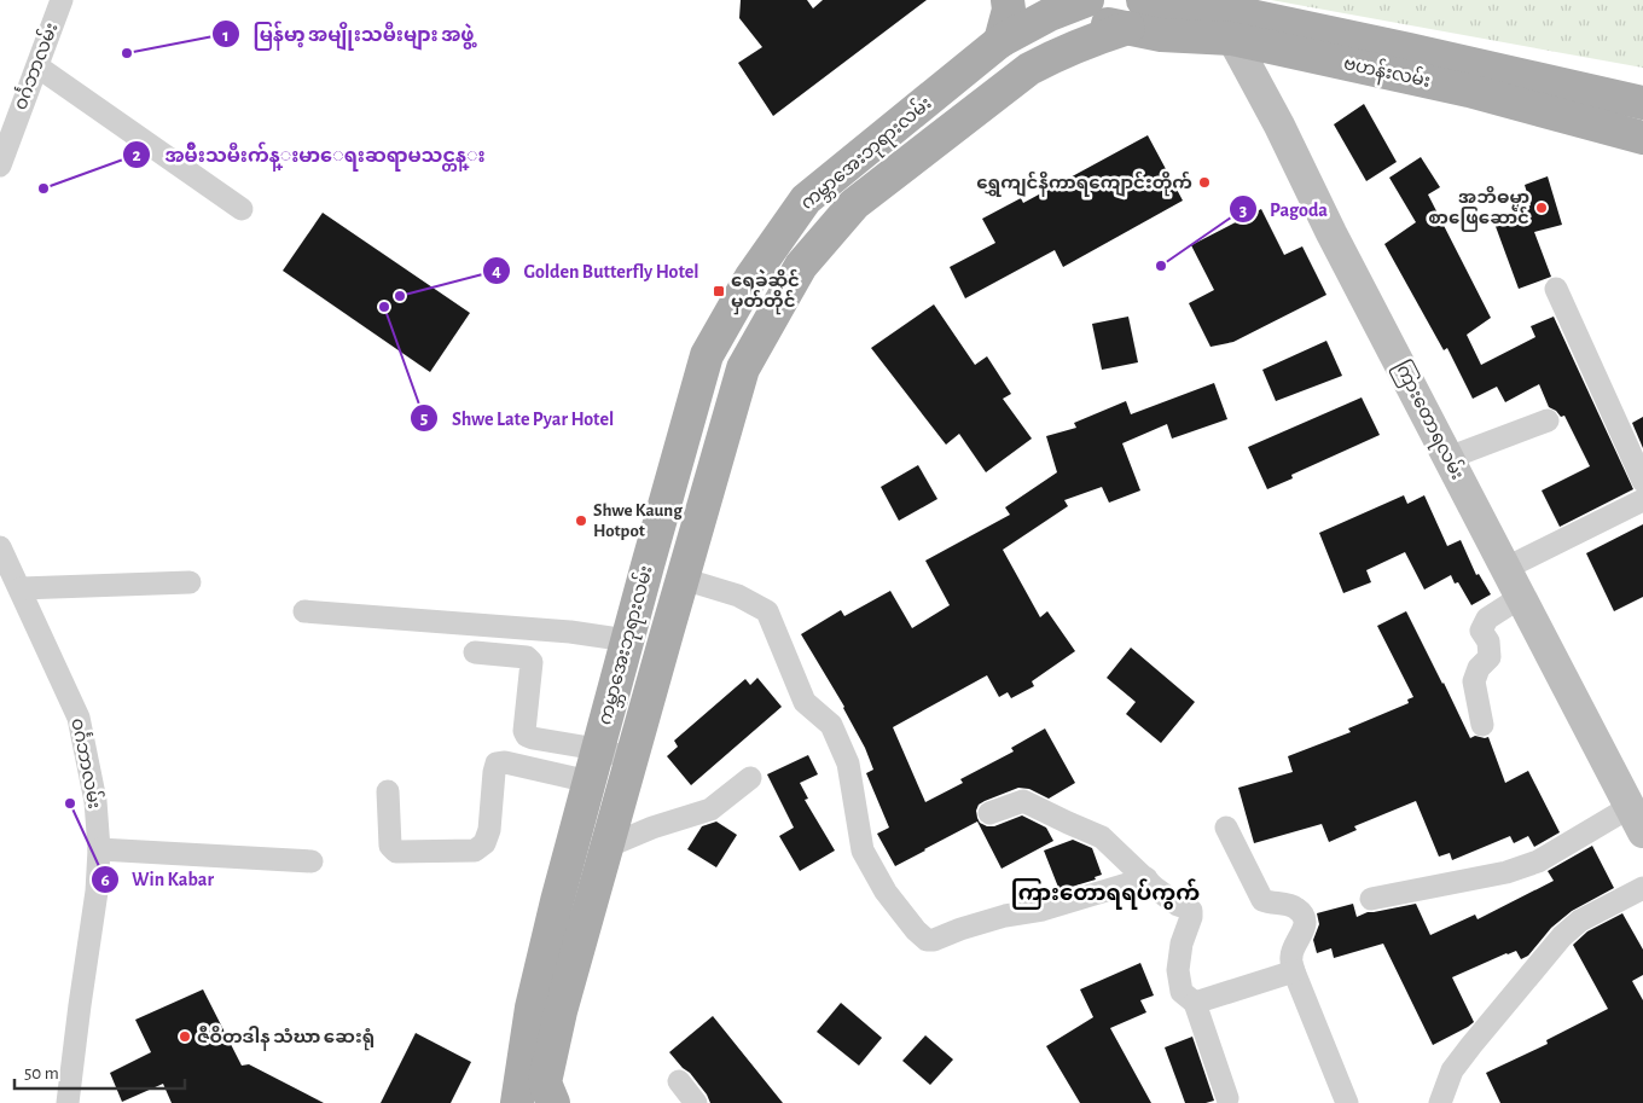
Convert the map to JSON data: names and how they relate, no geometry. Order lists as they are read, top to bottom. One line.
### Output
{"streets":{"main road":["ဗဟန်းလမ်း","ကမ္ဘာအေးဘုရားလမ်း","ကြားတောရလမ်း"],"street":["ဝင်္ဂဘာလမ်း"]},"crossings":[["ဗဟန်းလမ်း","ကမ္ဘာအေးဘုရားလမ်း"],["ဗဟန်းလမ်း","ကြားတောရလမ်း"]],"districts":["ကြားတောရရပ်ကွက်"],"places":{"other":["မြန်မာ့ အမျိုးသမီးများ အဖွဲ့","ရွှေကျင်နိကာရကျောင်းတိုက်","အမ်ိဳးသမီးက်န္းမာေရးဆရာမသင္တန္း","အဘိဓမ္မာ စာဖြေဆောင်","Pagoda","Golden Butterfly Hotel","Shwe Late Pyar Hotel","Shwe Kaung Hotpot","Win Kabar","ဇီဝိတဒါန သံဃာ ဆေးရုံ"],"transit":["ရေခဲဆိုင် မှတ်တိုင်"]},"scale_bar":"50 m"}
